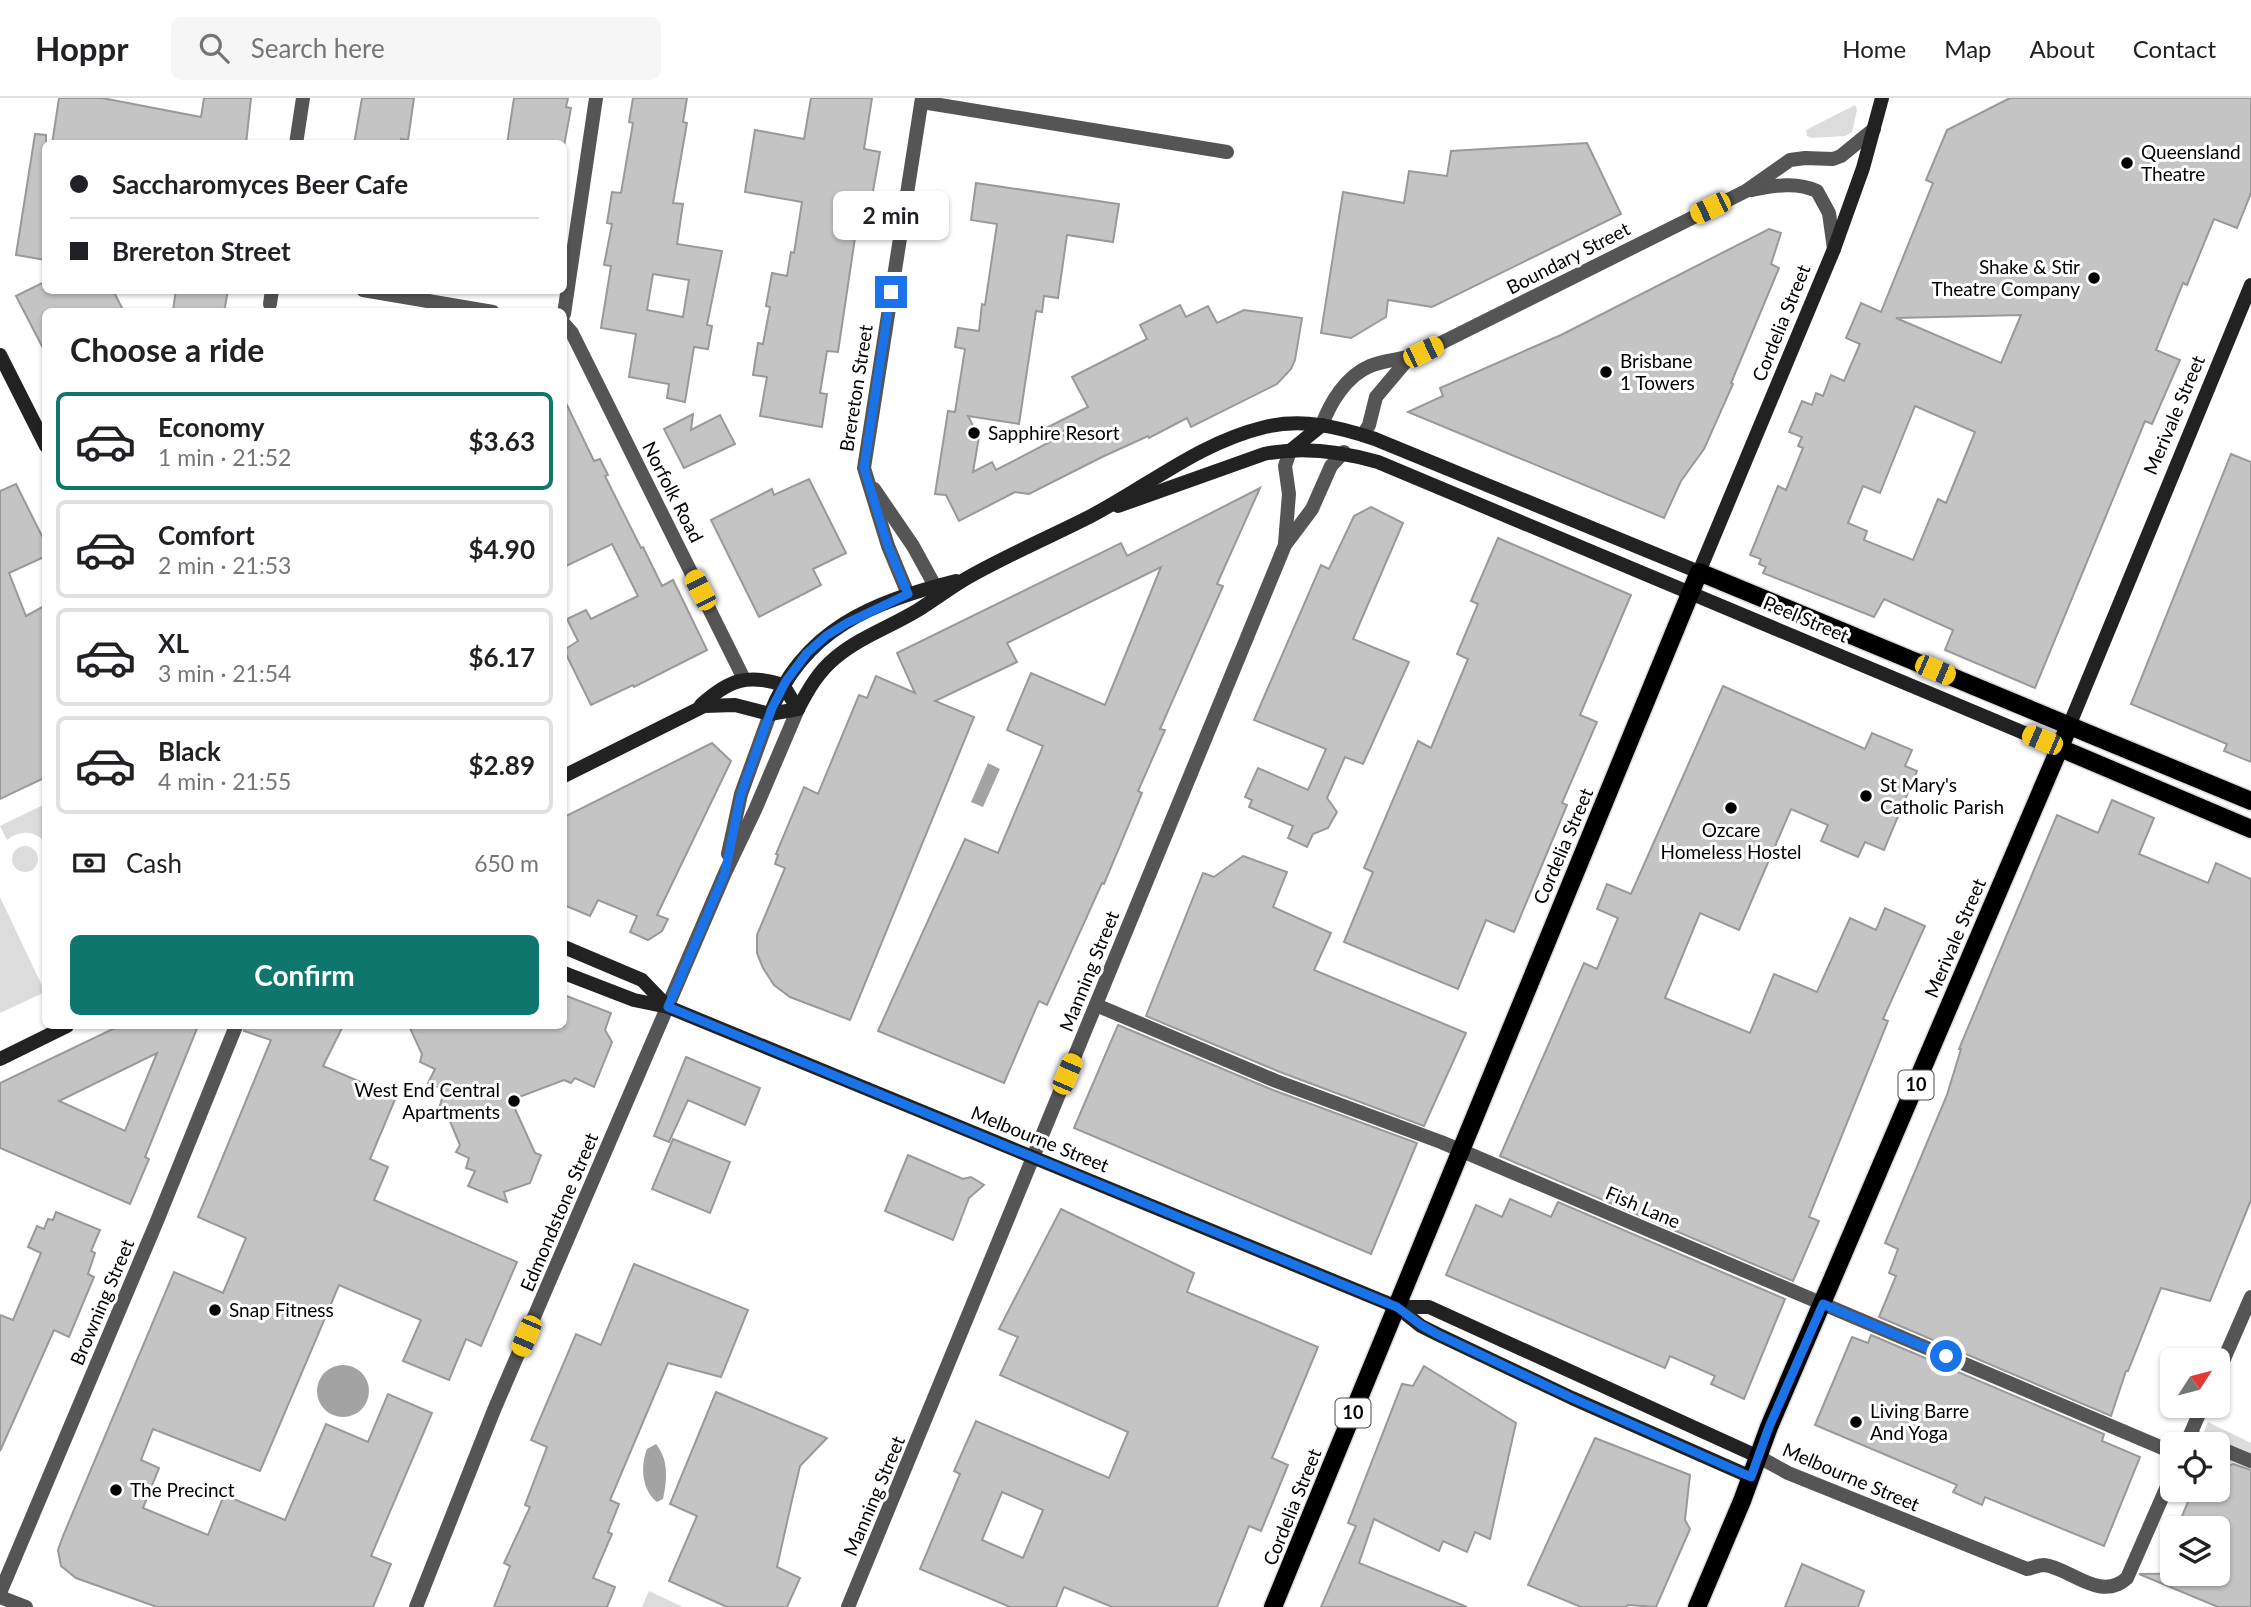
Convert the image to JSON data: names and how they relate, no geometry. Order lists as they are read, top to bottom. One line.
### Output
{"streets":{"main road":["Cordelia Street","Merivale Street","Peel Street","10"],"street":["Boundary Street","Brereton Street","Norfolk Road","Manning Street","Melbourne Street","Fish Lane","Edmondstone Street","Browning Street"]},"crossings":[["Boundary Street","Cordelia Street"],["Boundary Street","Peel Street"],["Cordelia Street","Peel Street"],["Cordelia Street","Melbourne Street"],["Cordelia Street","Fish Lane"],["Merivale Street","Peel Street"],["Merivale Street","Melbourne Street"],["Merivale Street","Fish Lane"],["Peel Street","Manning Street"],["Manning Street","Melbourne Street"],["Manning Street","Fish Lane"],["Melbourne Street","Edmondstone Street"]],"places":["Queensland Theatre","Shake & Stir Theatre Company","Brisbane 1 Towers","Sapphire Resort","St Mary's Catholic Parish","Ozcare Homeless Hostel","West End Central Apartments","Snap Fitness","Living Barre And Yoga","The Precinct"],"north":"top right","page":{"header":"Hoppr","search":"Search here","nav":["Home","Map","About","Contact"],"banner":["Saccharomyces Beer Cafe","Brereton Street"],"bubble":"2 min","heading":"Choose a ride","list":[{"name":"Economy","note":"1 min · 21:52","value":"$3.63"},{"name":"Comfort","note":"2 min · 21:53","value":"$4.90"},{"name":"XL","note":"3 min · 21:54","value":"$6.17"},{"name":"Black","note":"4 min · 21:55","value":"$2.89"}],"pay":["Cash","650 m"],"buttons":"Confirm"}}
